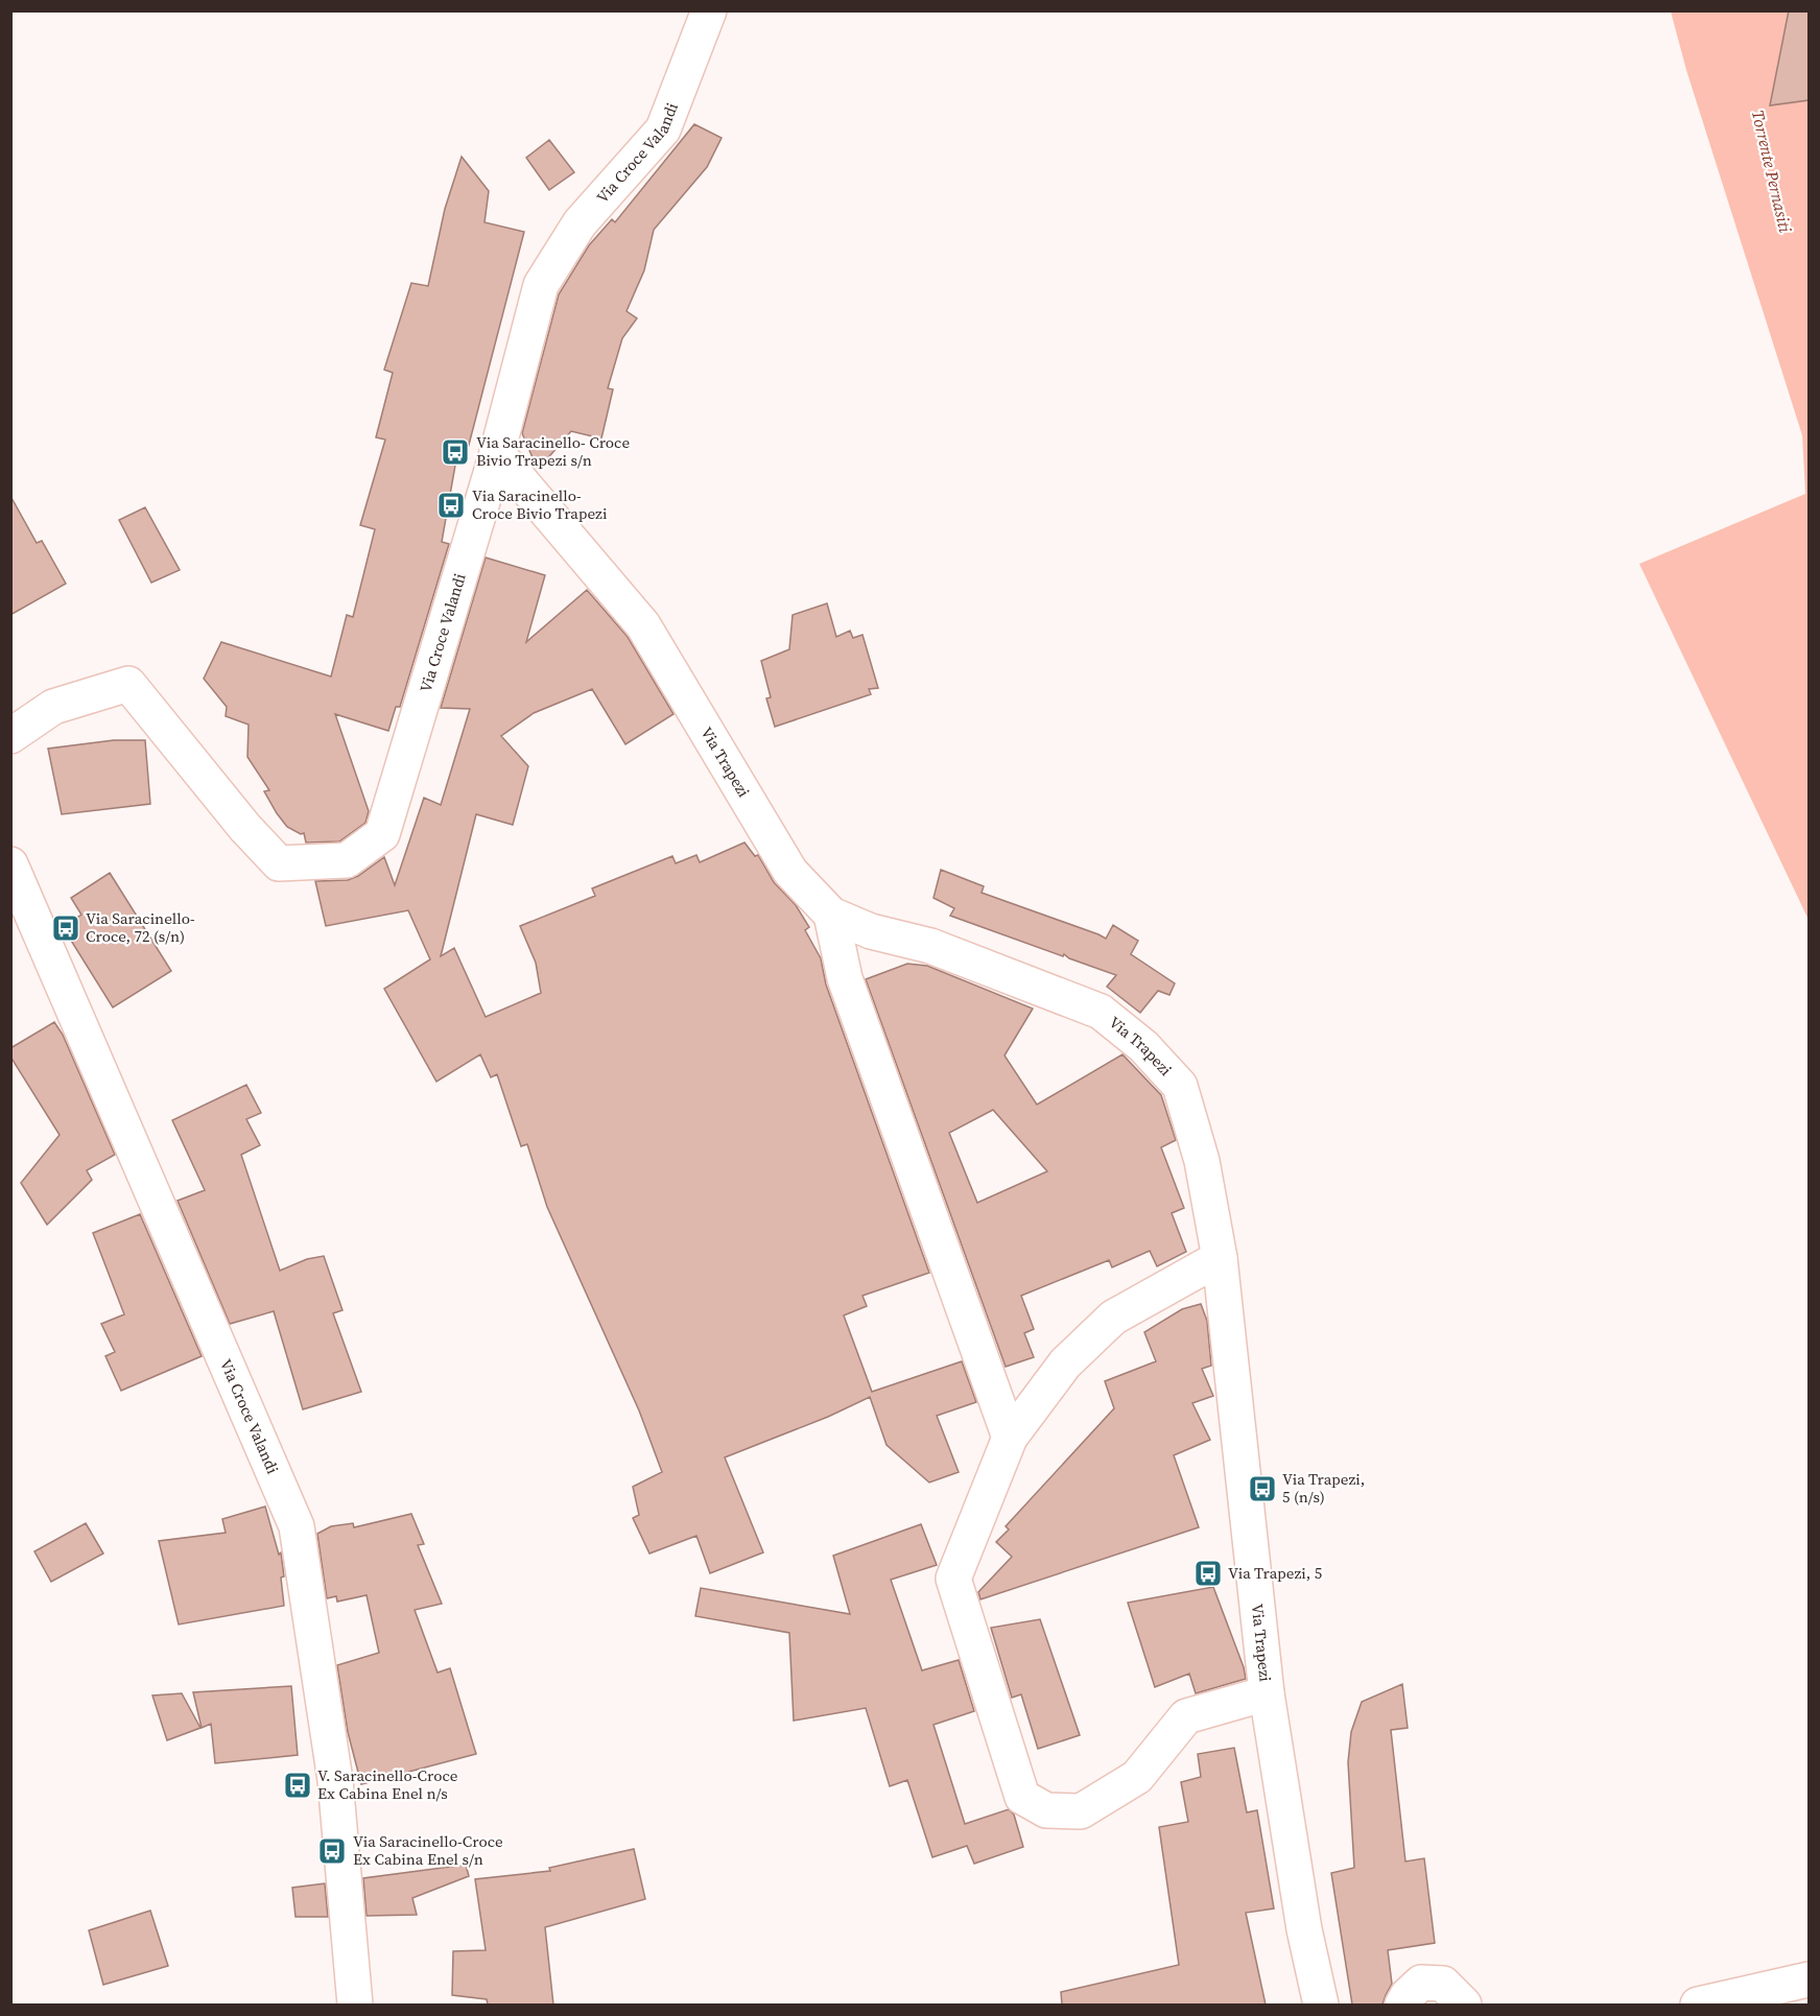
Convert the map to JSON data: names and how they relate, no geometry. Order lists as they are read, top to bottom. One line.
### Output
{"streets":{"street":["Via Croce Valandi","Via Trapezi"]},"crossings":[["Via Croce Valandi","Via Trapezi"]],"water":["Torrente Pernasiti"],"places":{"bus stop":["Via Saracinello- Croce Bivio Trapezi s/n","Via Saracinello- Croce Bivio Trapezi","Via Saracinello- Croce, 72 (s/n)","Via Trapezi, 5 (n/s)","Via Trapezi, 5","V. Saracinello-Croce Ex Cabina Enel n/s","Via Saracinello-Croce Ex Cabina Enel s/n"]}}
